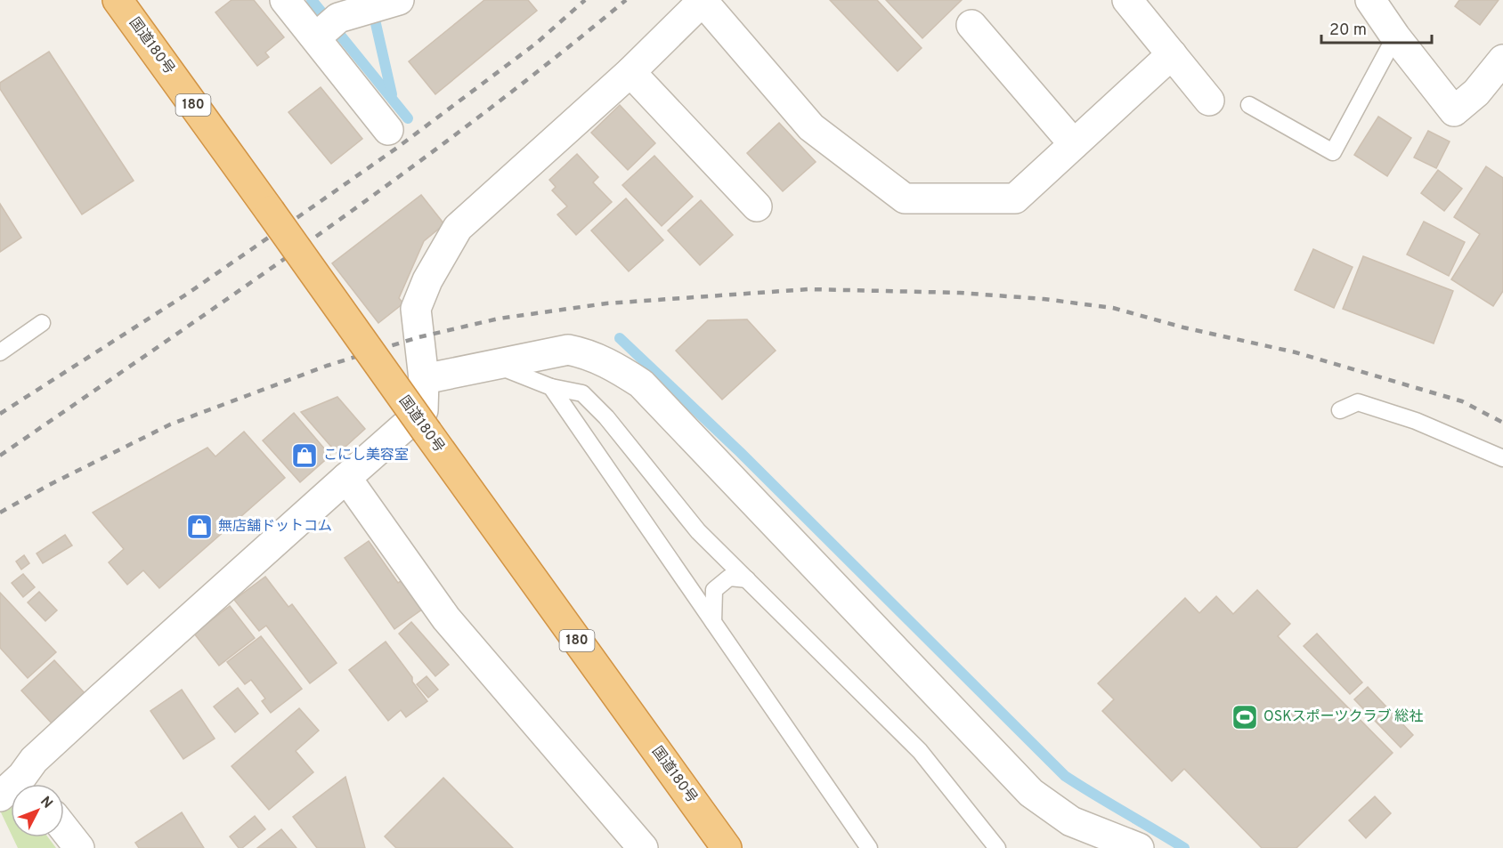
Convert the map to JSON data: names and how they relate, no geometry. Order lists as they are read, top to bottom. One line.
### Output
{"streets":{"highway":["国道180号","180"]},"places":{"shop":["こにし美容室","無店舗ドットコム"],"sports":["OSKスポーツクラブ 総社"]},"scale_bar":"20 m","north":"top right"}
